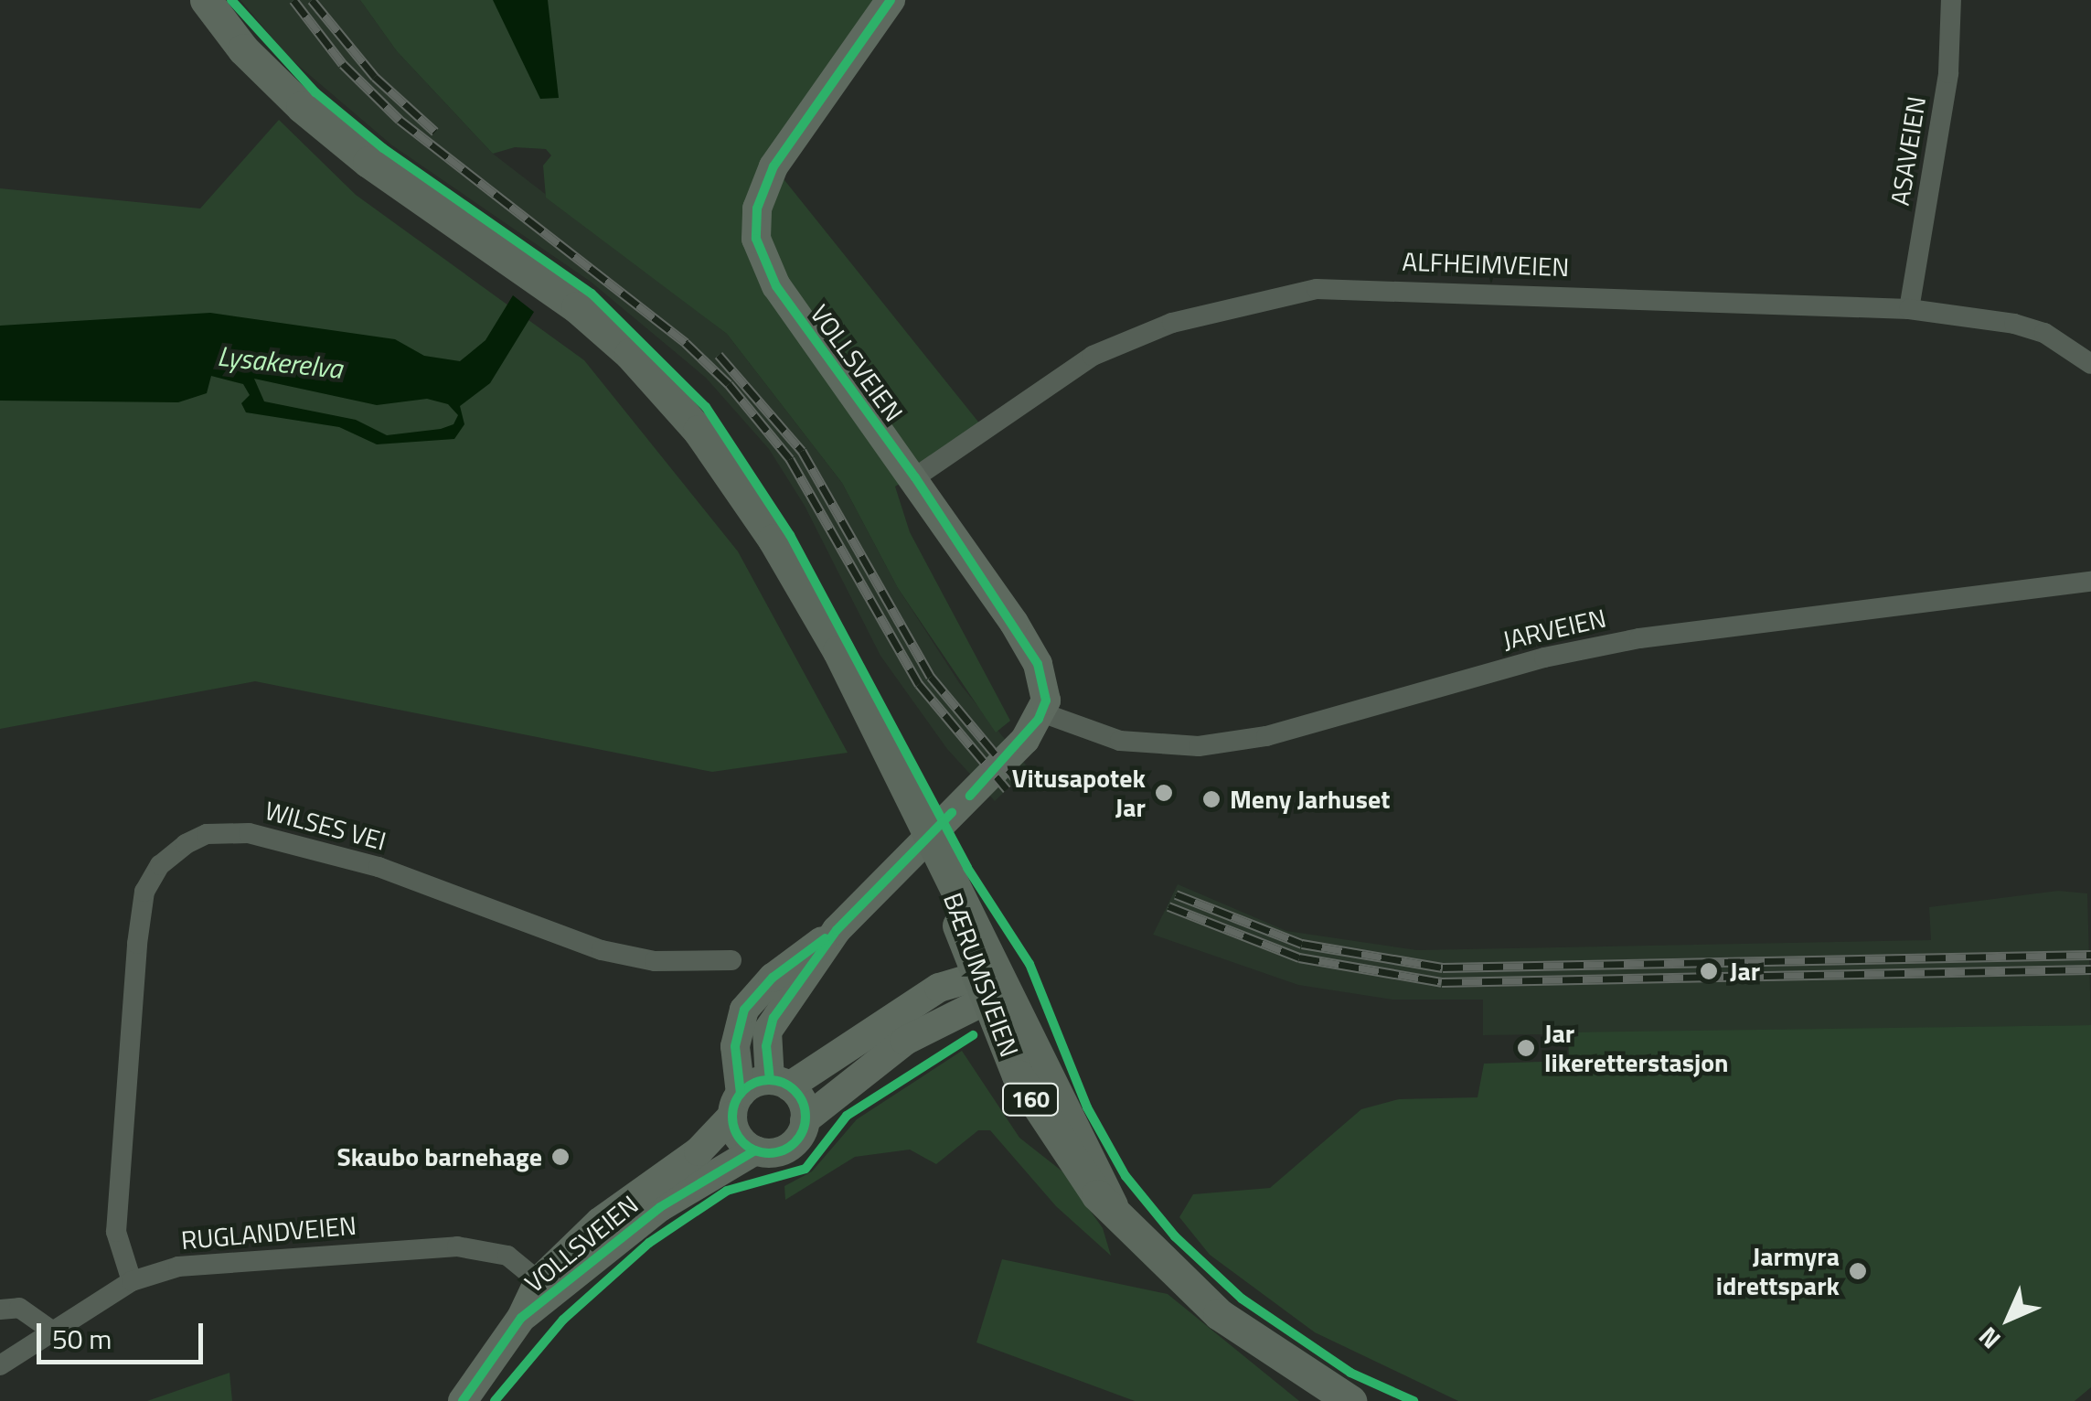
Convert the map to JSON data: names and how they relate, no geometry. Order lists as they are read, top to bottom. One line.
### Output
{"streets":{"main road":["VOLLSVEIEN","BÆRUMSVEIEN","160"],"street":["ASAVEIEN","ALFHEIMVEIEN","JARVEIEN","WILSES VEI","RUGLANDVEIEN"]},"crossings":[["ASAVEIEN","ALFHEIMVEIEN"],["ALFHEIMVEIEN","VOLLSVEIEN"],["VOLLSVEIEN","JARVEIEN"],["VOLLSVEIEN","RUGLANDVEIEN"],["WILSES VEI","RUGLANDVEIEN"]],"water":["Lysakerelva"],"places":["Vitusapotek Jar","Meny Jarhuset","Jar","Jar likeretterstasjon","Skaubo barnehage","Jarmyra idrettspark"],"scale_bar":"50 m","north":"bottom left"}
